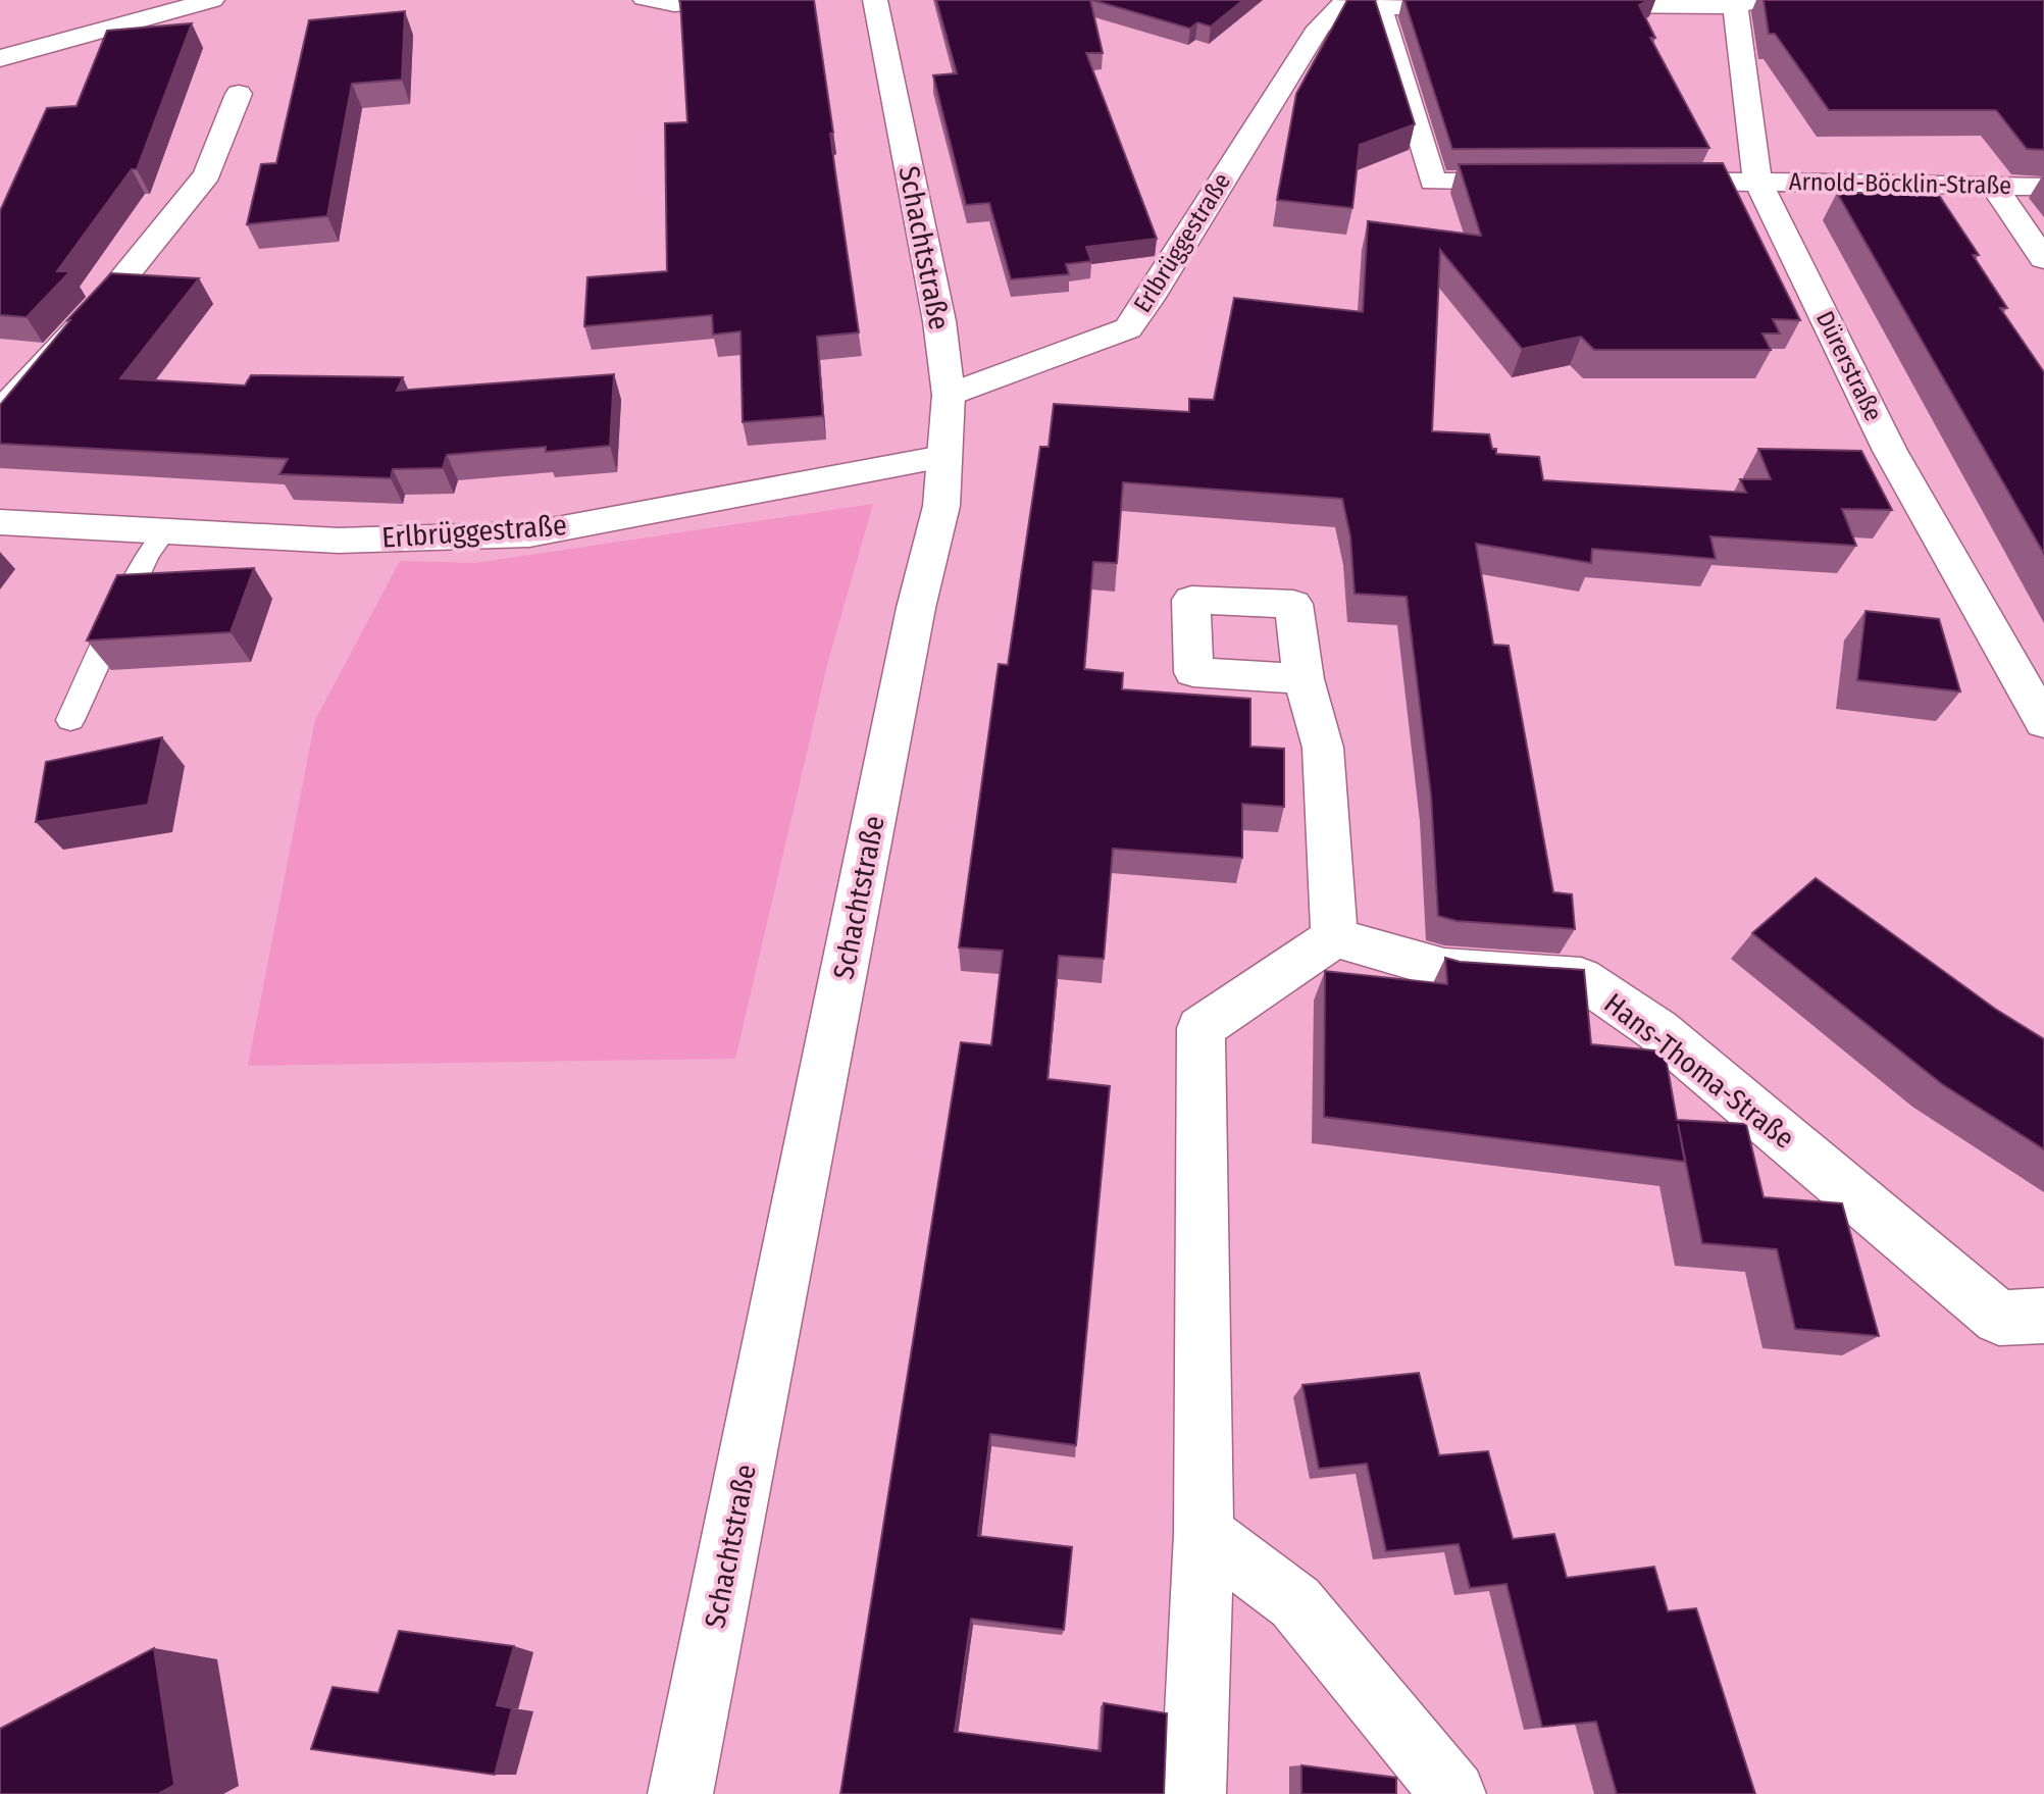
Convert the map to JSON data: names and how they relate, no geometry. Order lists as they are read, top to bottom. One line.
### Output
{"streets":{"street":["Arnold-Böcklin-Straße","Erlbrüggestraße","Schachtstraße","Dürerstraße","Hans-Thoma-Straße"]},"crossings":[["Arnold-Böcklin-Straße","Dürerstraße"],["Erlbrüggestraße","Schachtstraße"]]}
